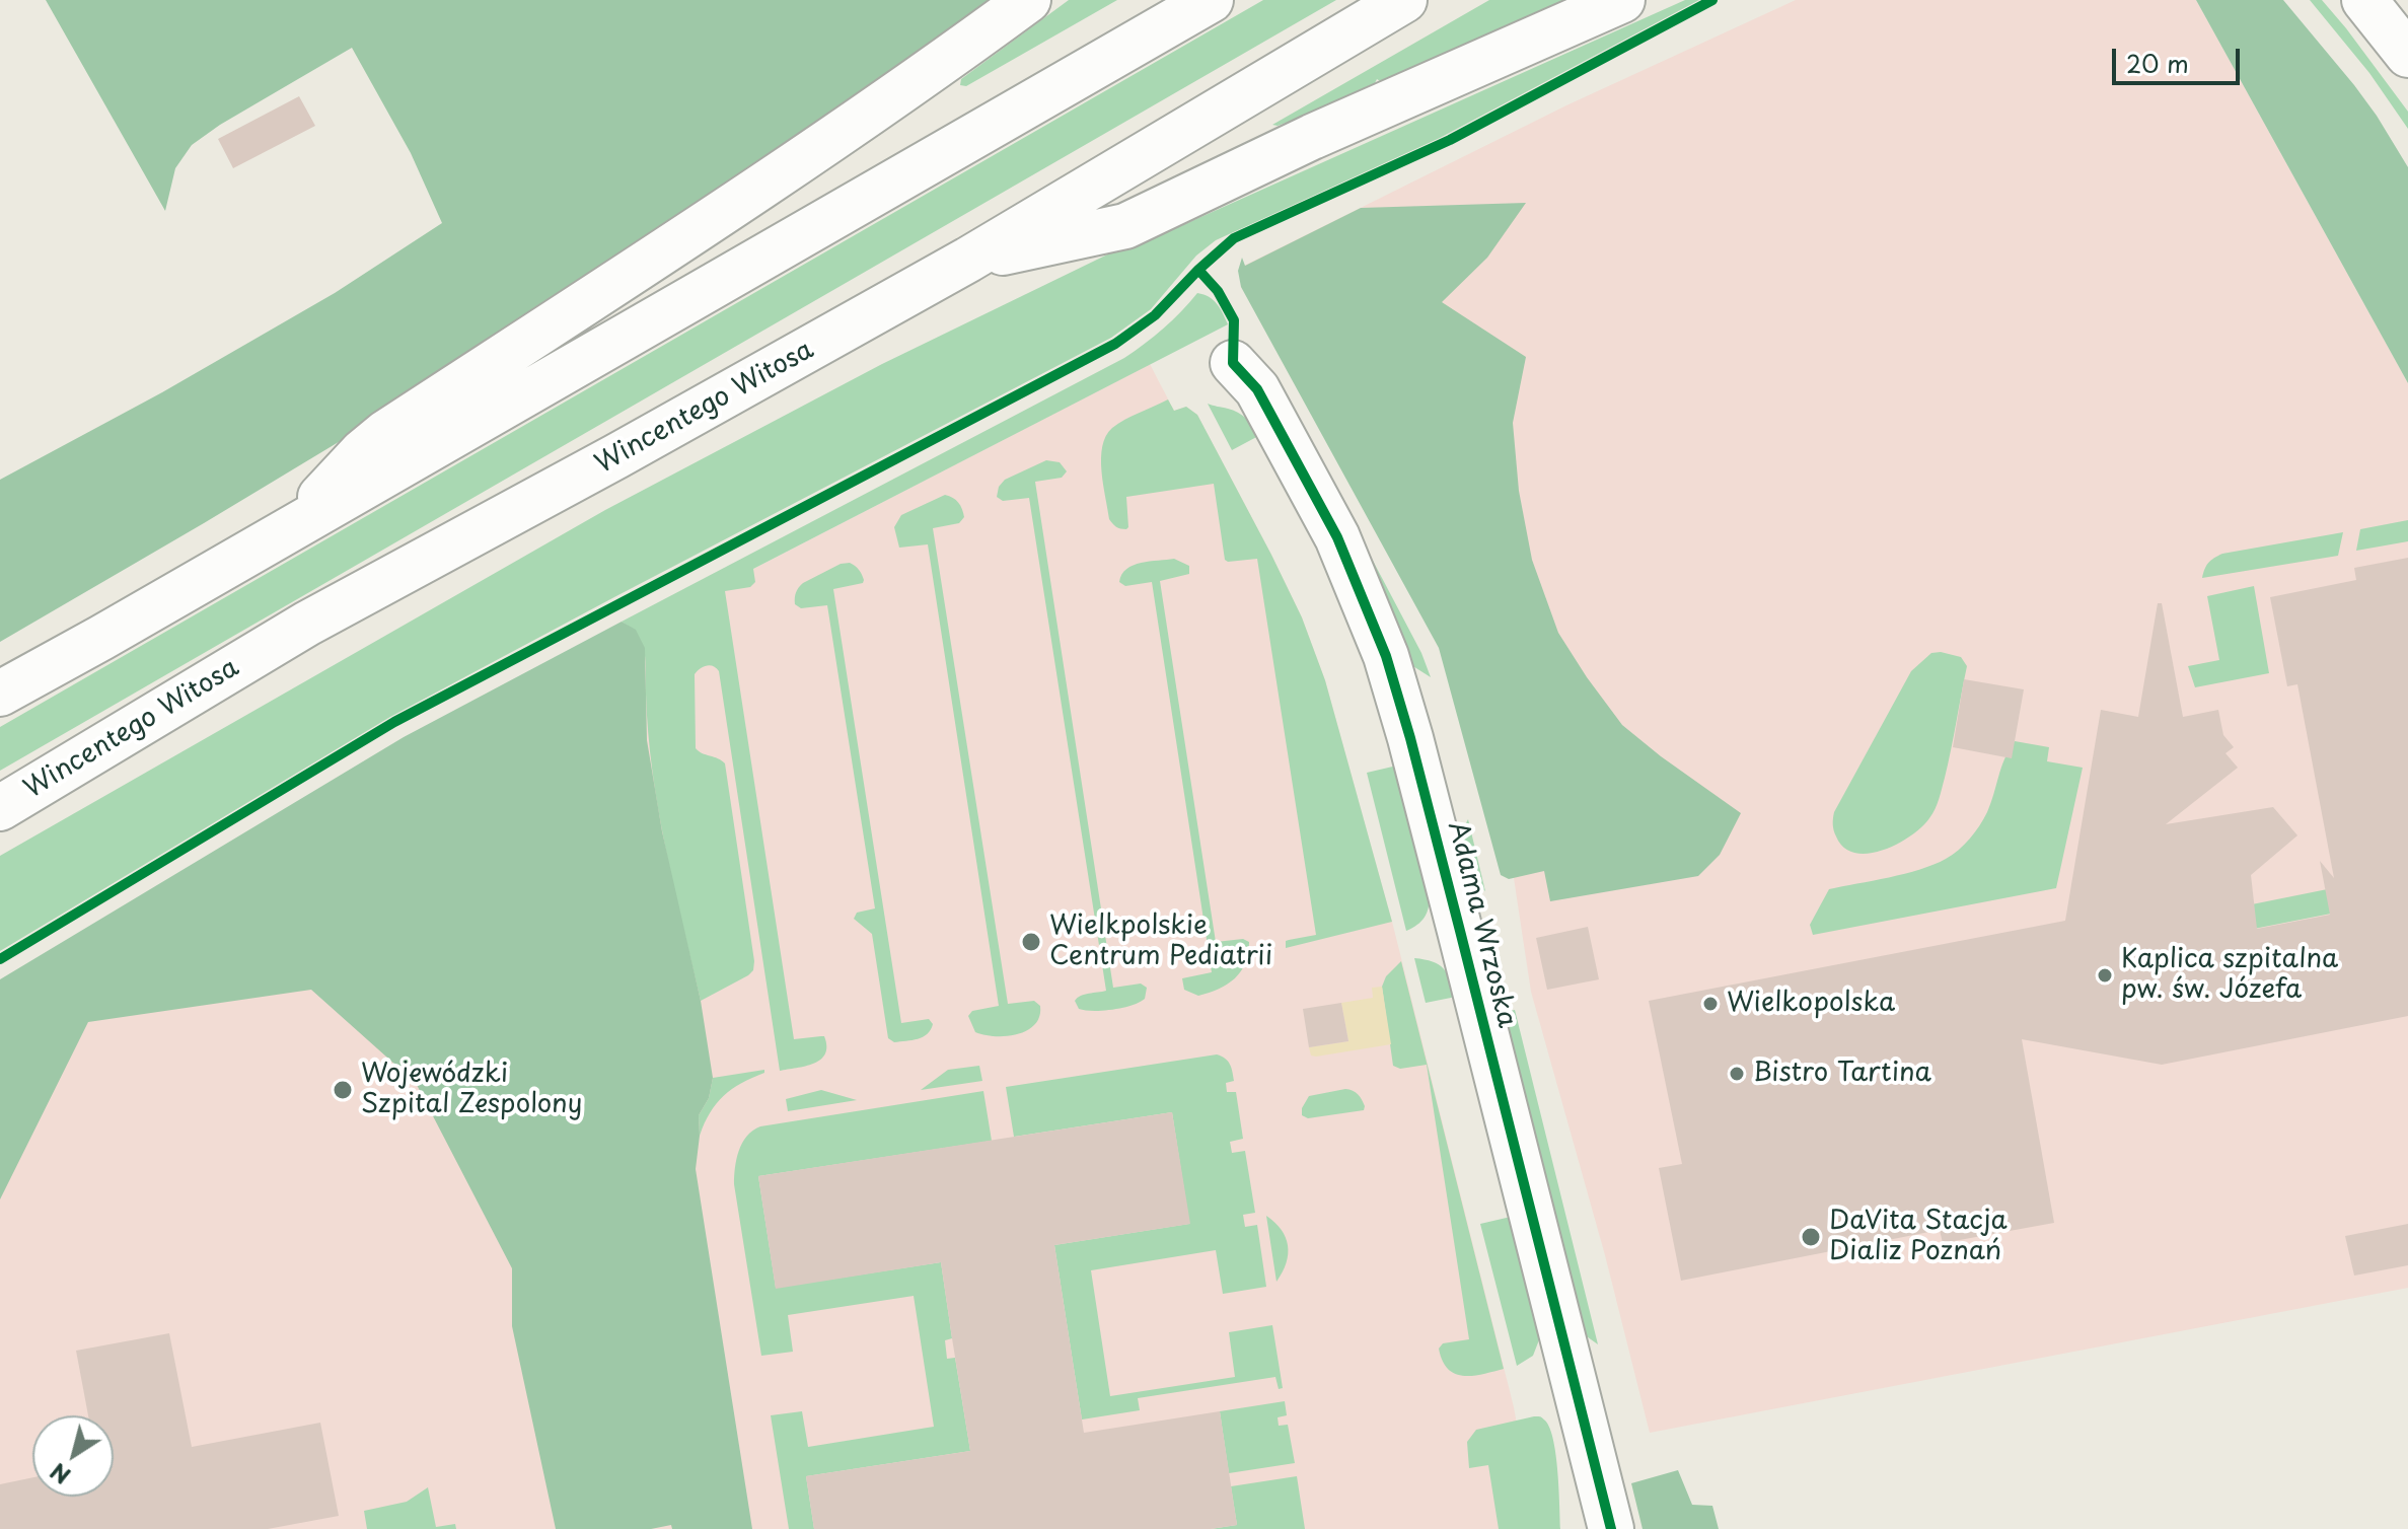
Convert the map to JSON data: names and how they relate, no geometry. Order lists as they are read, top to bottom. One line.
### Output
{"streets":{"main road":["Wincentego Witosa","Adama Wrzoska"]},"places":["Wielkpolskie Centrum Pediatrii","Kaplica szpitalna pw. św. Józefa","Wielkopolska","Bistro Tartina","Wojewódzki Szpital Zespolony","DaVita Stacja Dializ Poznań"],"scale_bar":"20 m","north":"bottom left"}
